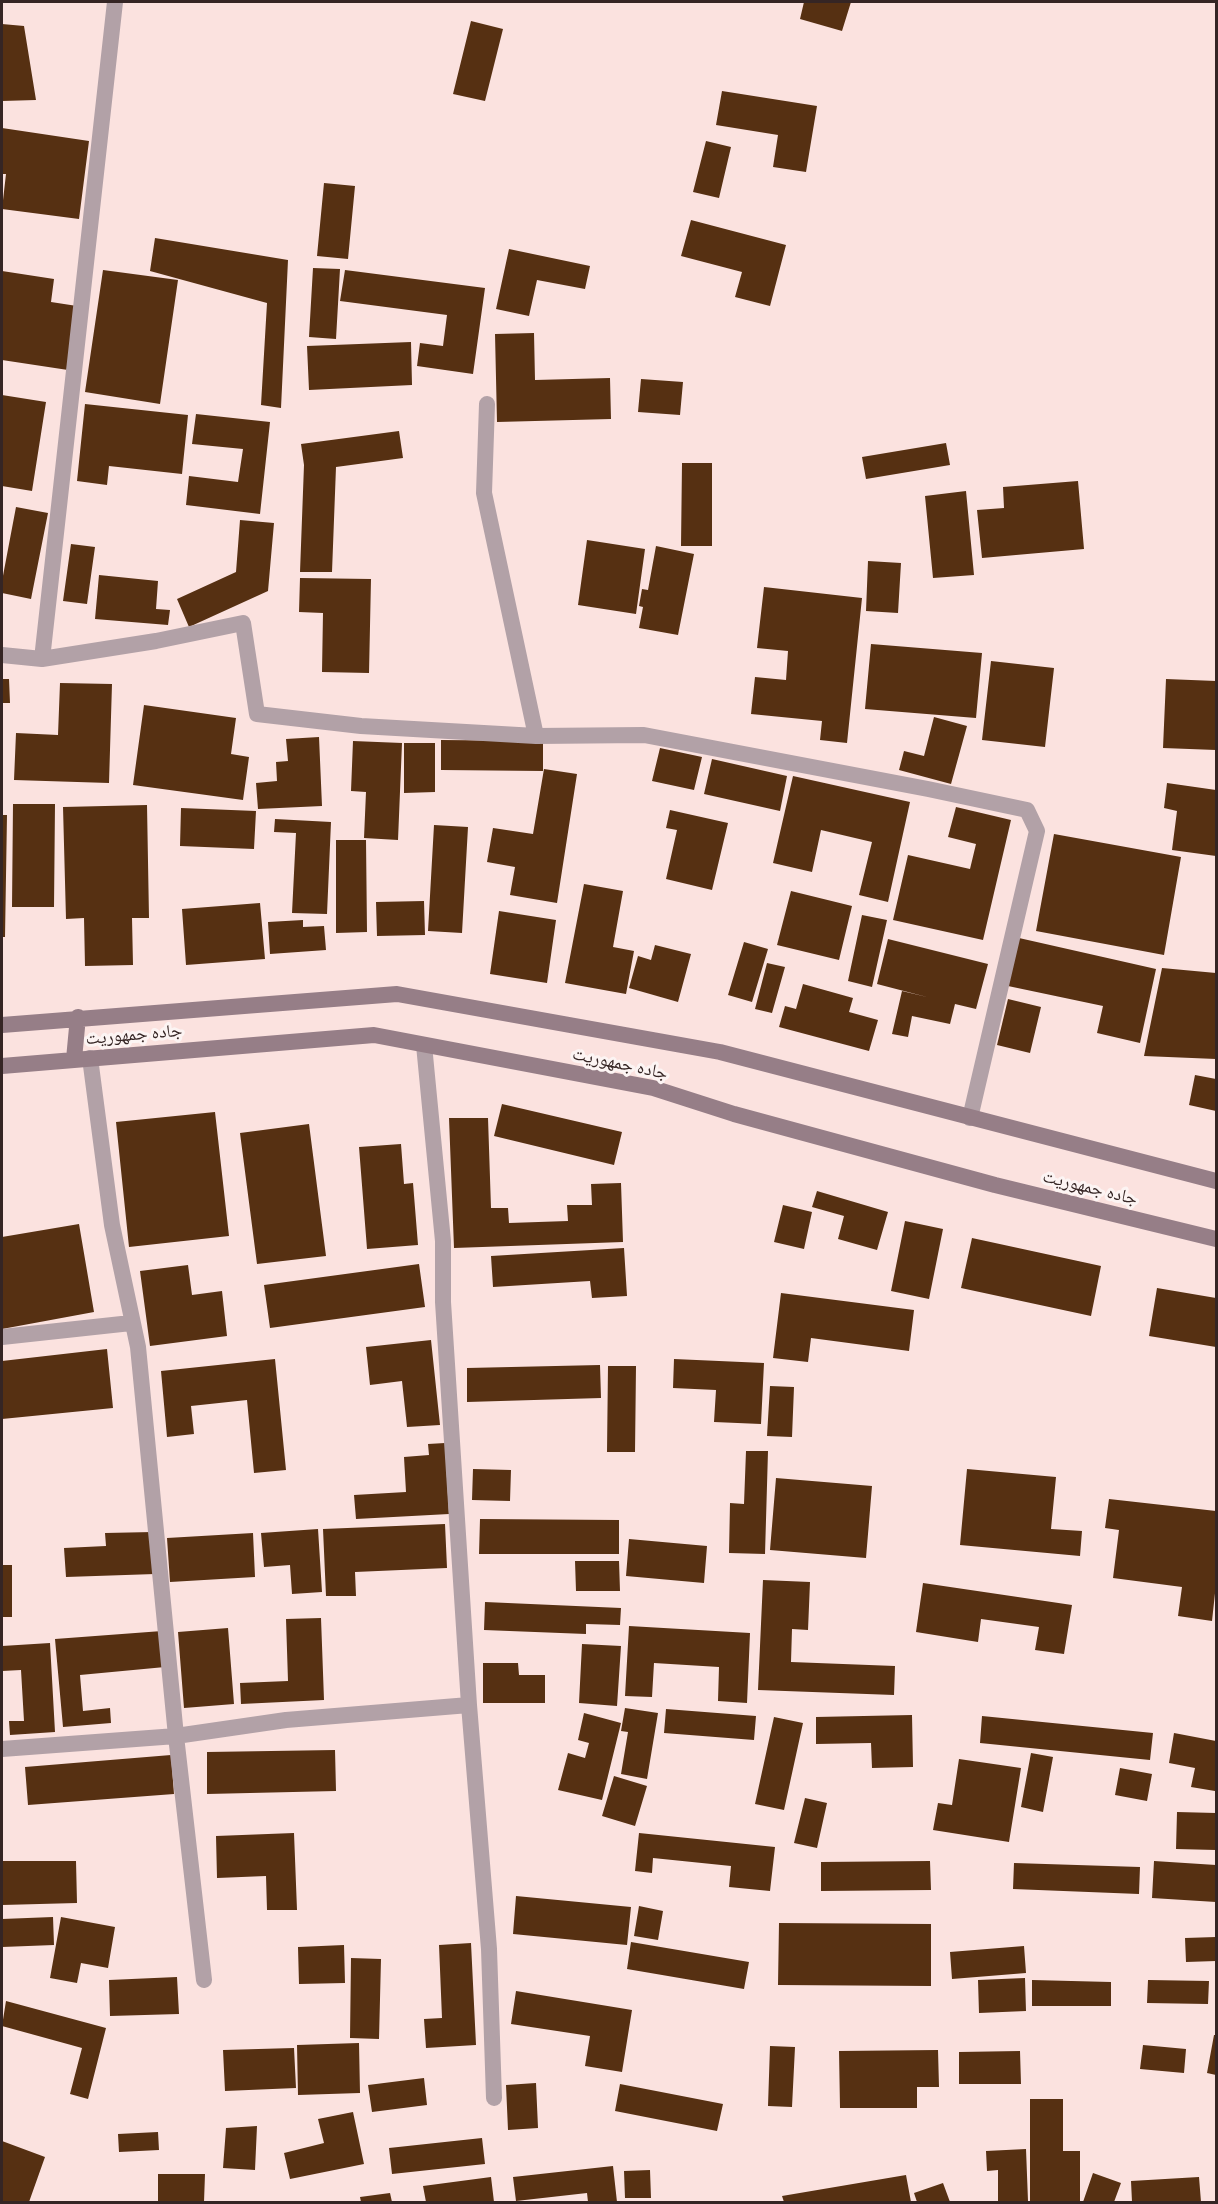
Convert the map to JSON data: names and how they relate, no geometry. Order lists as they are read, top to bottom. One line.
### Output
{"streets":{"main road":["جاده جمهوریت"]}}
